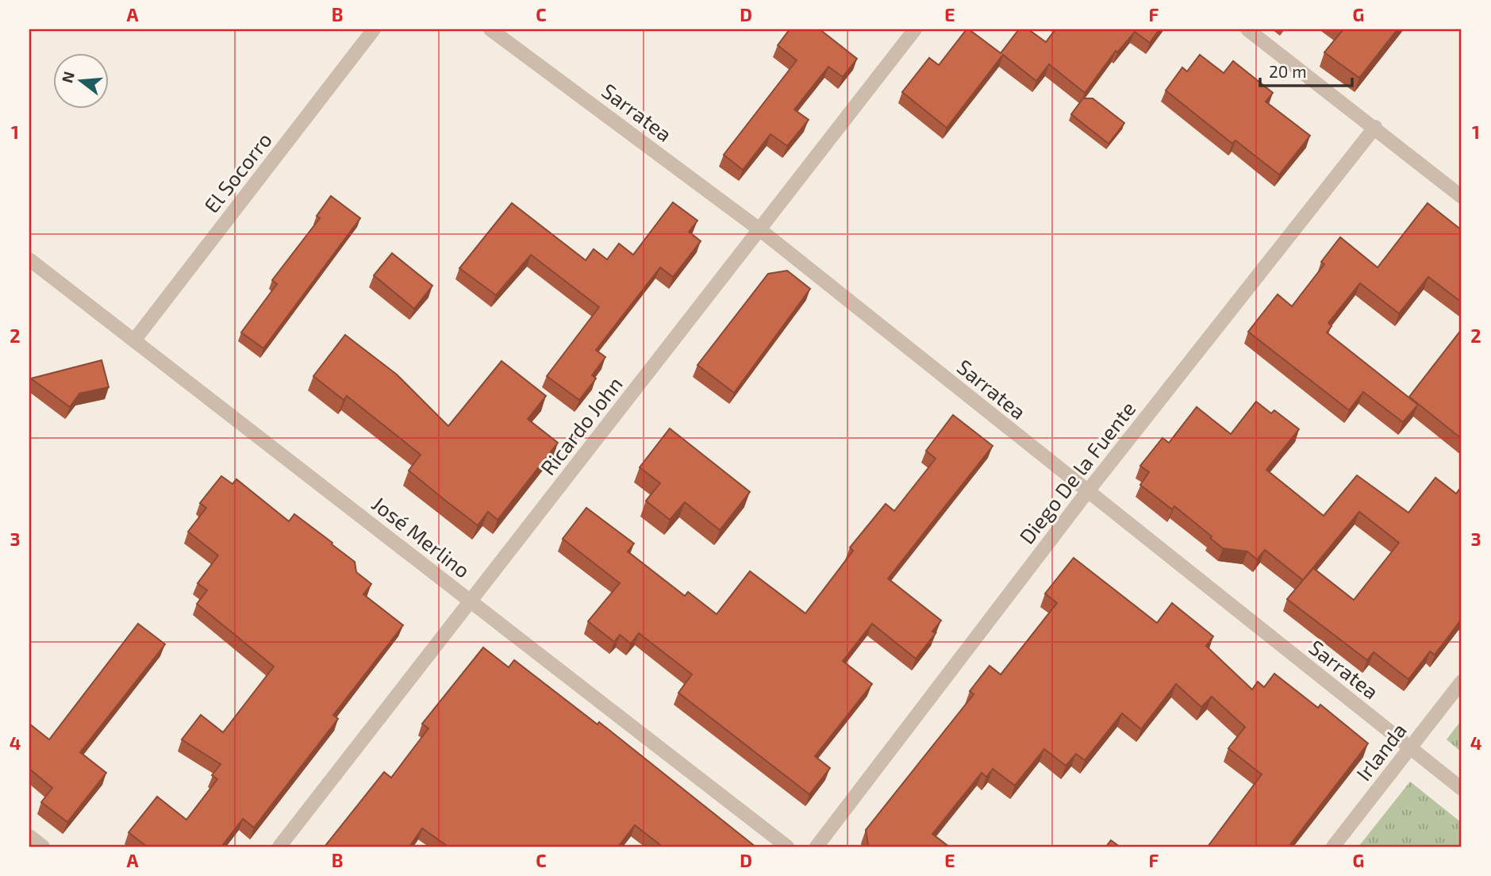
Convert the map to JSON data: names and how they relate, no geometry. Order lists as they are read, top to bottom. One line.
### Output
{"streets":{"street":["Sarratea","El Socorro","Ricardo John","Diego De la Fuente","José Merlino","Irlanda"]},"crossings":[["Sarratea","Ricardo John"],["Sarratea","Diego De la Fuente"],["Sarratea","Irlanda"],["El Socorro","José Merlino"],["Ricardo John","José Merlino"]],"scale_bar":"20 m","north":"left","grid":{"columns":["A","B","C","D","E","F","G"],"rows":["1","2","3","4"]}}
